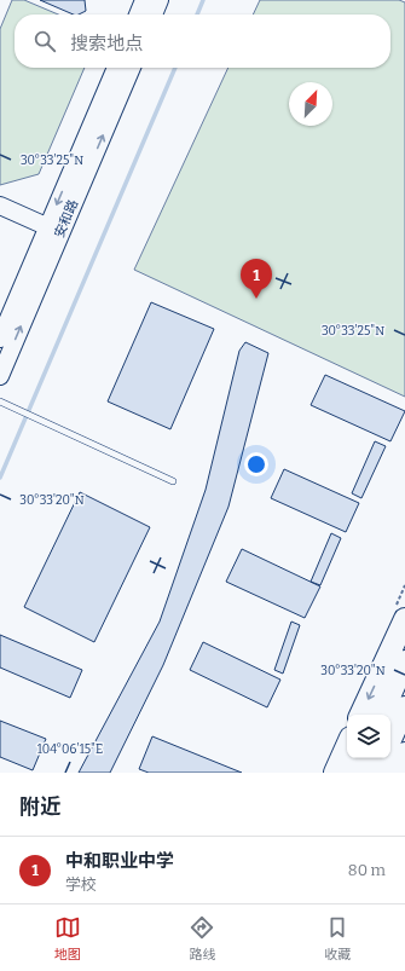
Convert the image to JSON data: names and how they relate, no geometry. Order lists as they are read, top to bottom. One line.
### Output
{"streets":{"street":["安和路"]},"north":"top right","page":{"search":"搜索地点","pins":"1","heading":"附近","list":[{"mark":"1","name":"中和职业中学","note":"学校","value":"80 m"}],"nav":["地图","路线","收藏"]},"coordinates":["30°33'25\"N","30°33'20\"N","104°06'15\"E"]}
